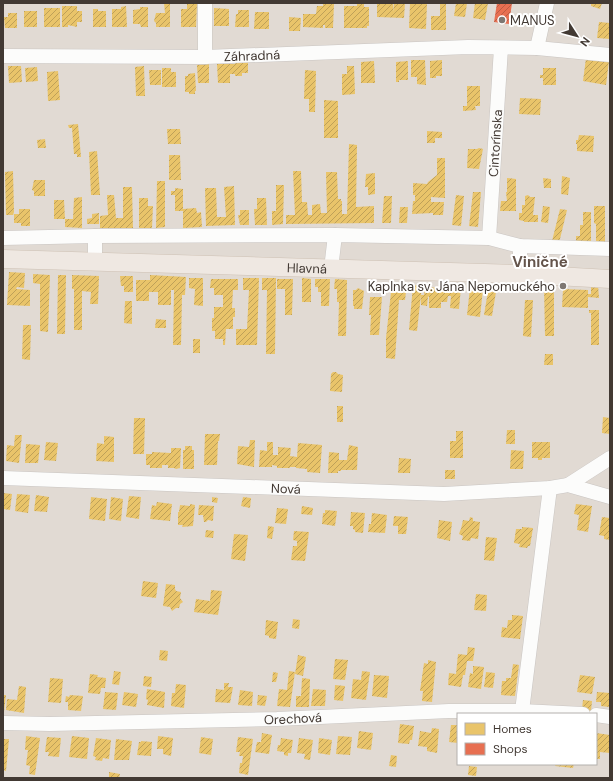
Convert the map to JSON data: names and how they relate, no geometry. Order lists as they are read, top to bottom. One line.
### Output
{"streets":{"main road":["Hlavná"],"street":["Záhradná","Cintorínska","Nová","Orechová"]},"crossings":[["Záhradná","Cintorínska"]],"districts":["Viničné"],"places":["MANUS","Kaplnka sv. Jána Nepomuckého"],"legend":["Homes","Shops"],"north":"bottom right"}
